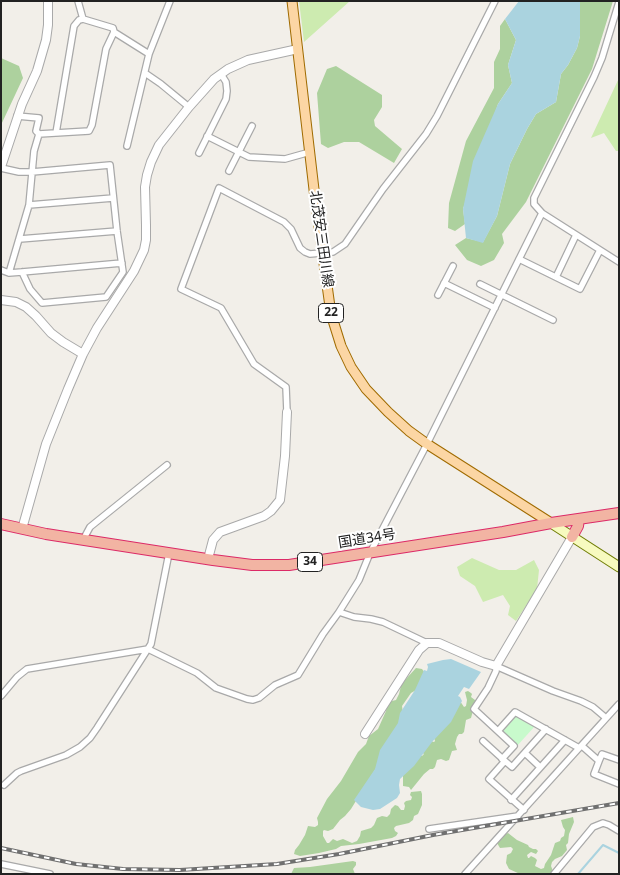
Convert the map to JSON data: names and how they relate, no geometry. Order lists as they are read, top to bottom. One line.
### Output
{"streets":{"highway":["国道34号","34"],"main road":["北茂安三田川線","22"]},"crossings":[["北茂安三田川線","国道34号"]]}
